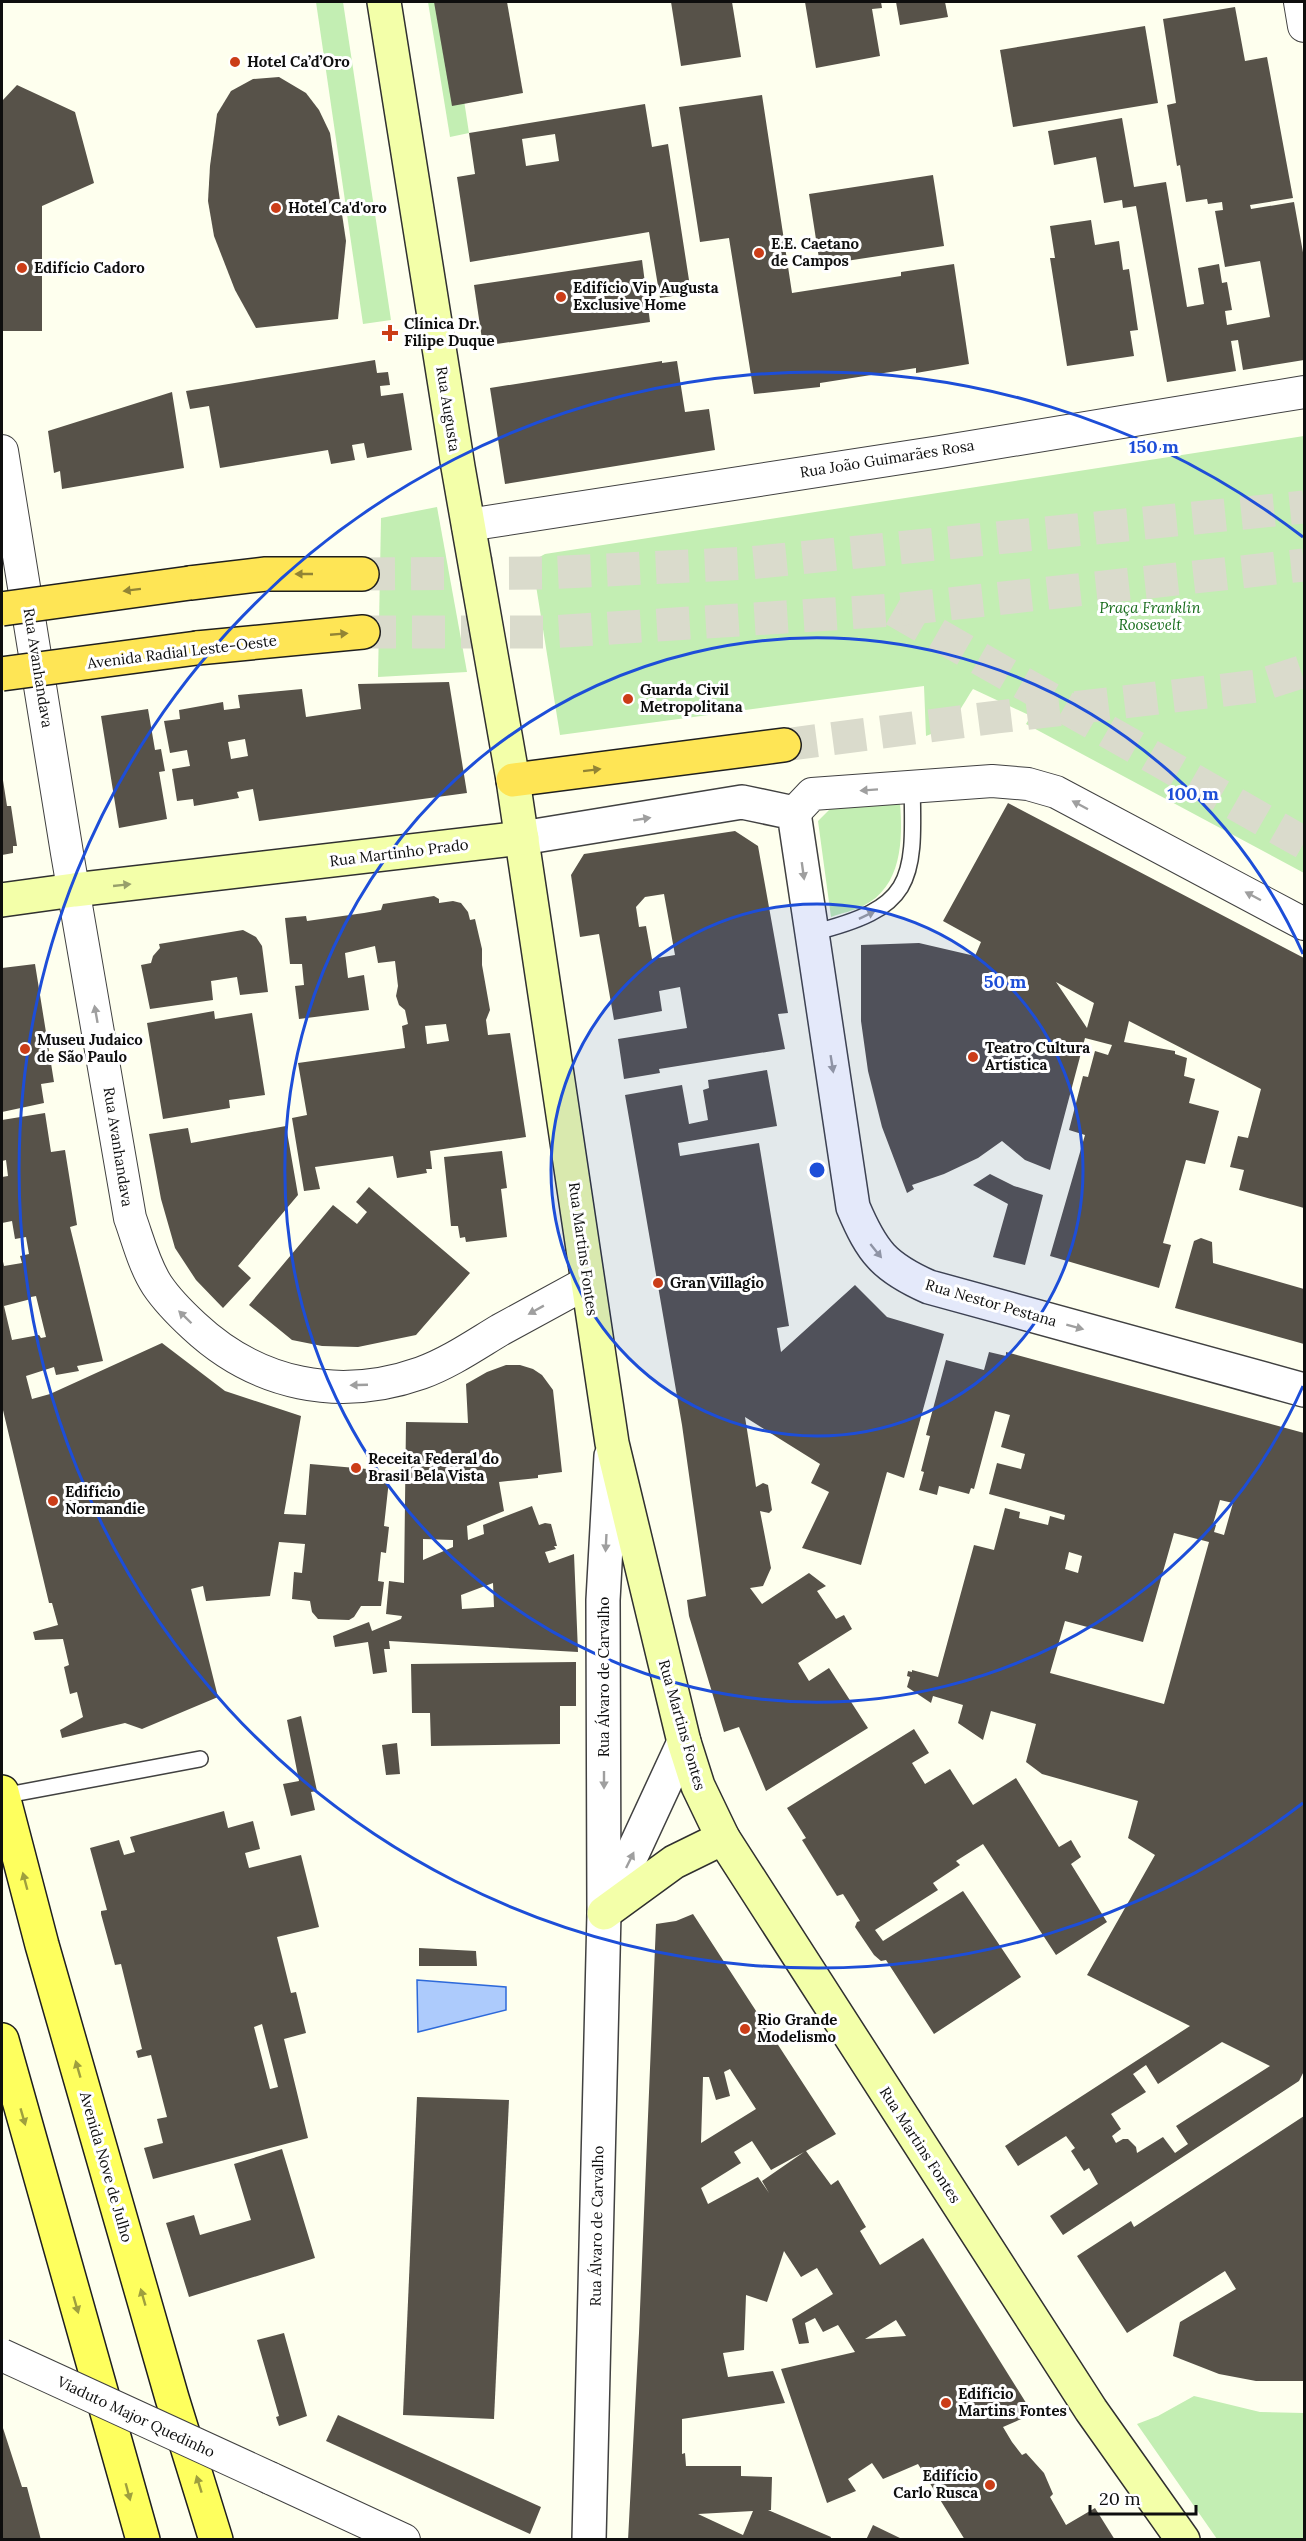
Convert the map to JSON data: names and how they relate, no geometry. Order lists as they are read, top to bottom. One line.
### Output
{"streets":{"highway":["Avenida Radial Leste-Oeste"],"main road":["Rua Augusta","Rua Martinho Prado","Rua Martins Fontes","Avenida Nove de Julho"],"street":["Rua João Guimarães Rosa","Rua Avanhandava","Rua Nestor Pestana","Rua Álvaro de Carvalho","Viaduto Major Quedinho"]},"crossings":[["Rua Augusta","Rua João Guimarães Rosa"],["Rua Augusta","Rua Martins Fontes"],["Rua Avanhandava","Rua Martinho Prado"],["Rua Avanhandava","Rua Martins Fontes"],["Rua Martinho Prado","Rua Martins Fontes"],["Rua Martinho Prado","Rua Nestor Pestana"],["Rua Martins Fontes","Rua Álvaro de Carvalho"]],"one_way":["Rua Martinho Prado","Rua Nestor Pestana"],"parks":["Praça Franklin Roosevelt"],"places":{"other":["Hotel Ca’d’Oro","Hotel Ca'd'oro","E.E. Caetano de Campos","Edifício Cadoro","Edifício Vip Augusta Exclusive Home","Guarda Civil Metropolitana","Museu Judaico de São Paulo","Teatro Cultura Artística","Gran Villagio","Receita Federal do Brasil Bela Vista","Edifício Normandie","Rio Grande Modelismo","Edifício Martins Fontes","Edifício Carlo Rusca"],"health":["Clínica Dr. Filipe Duque"]},"scale_bar":"20 m","rings":["150 m","100 m","50 m"]}
